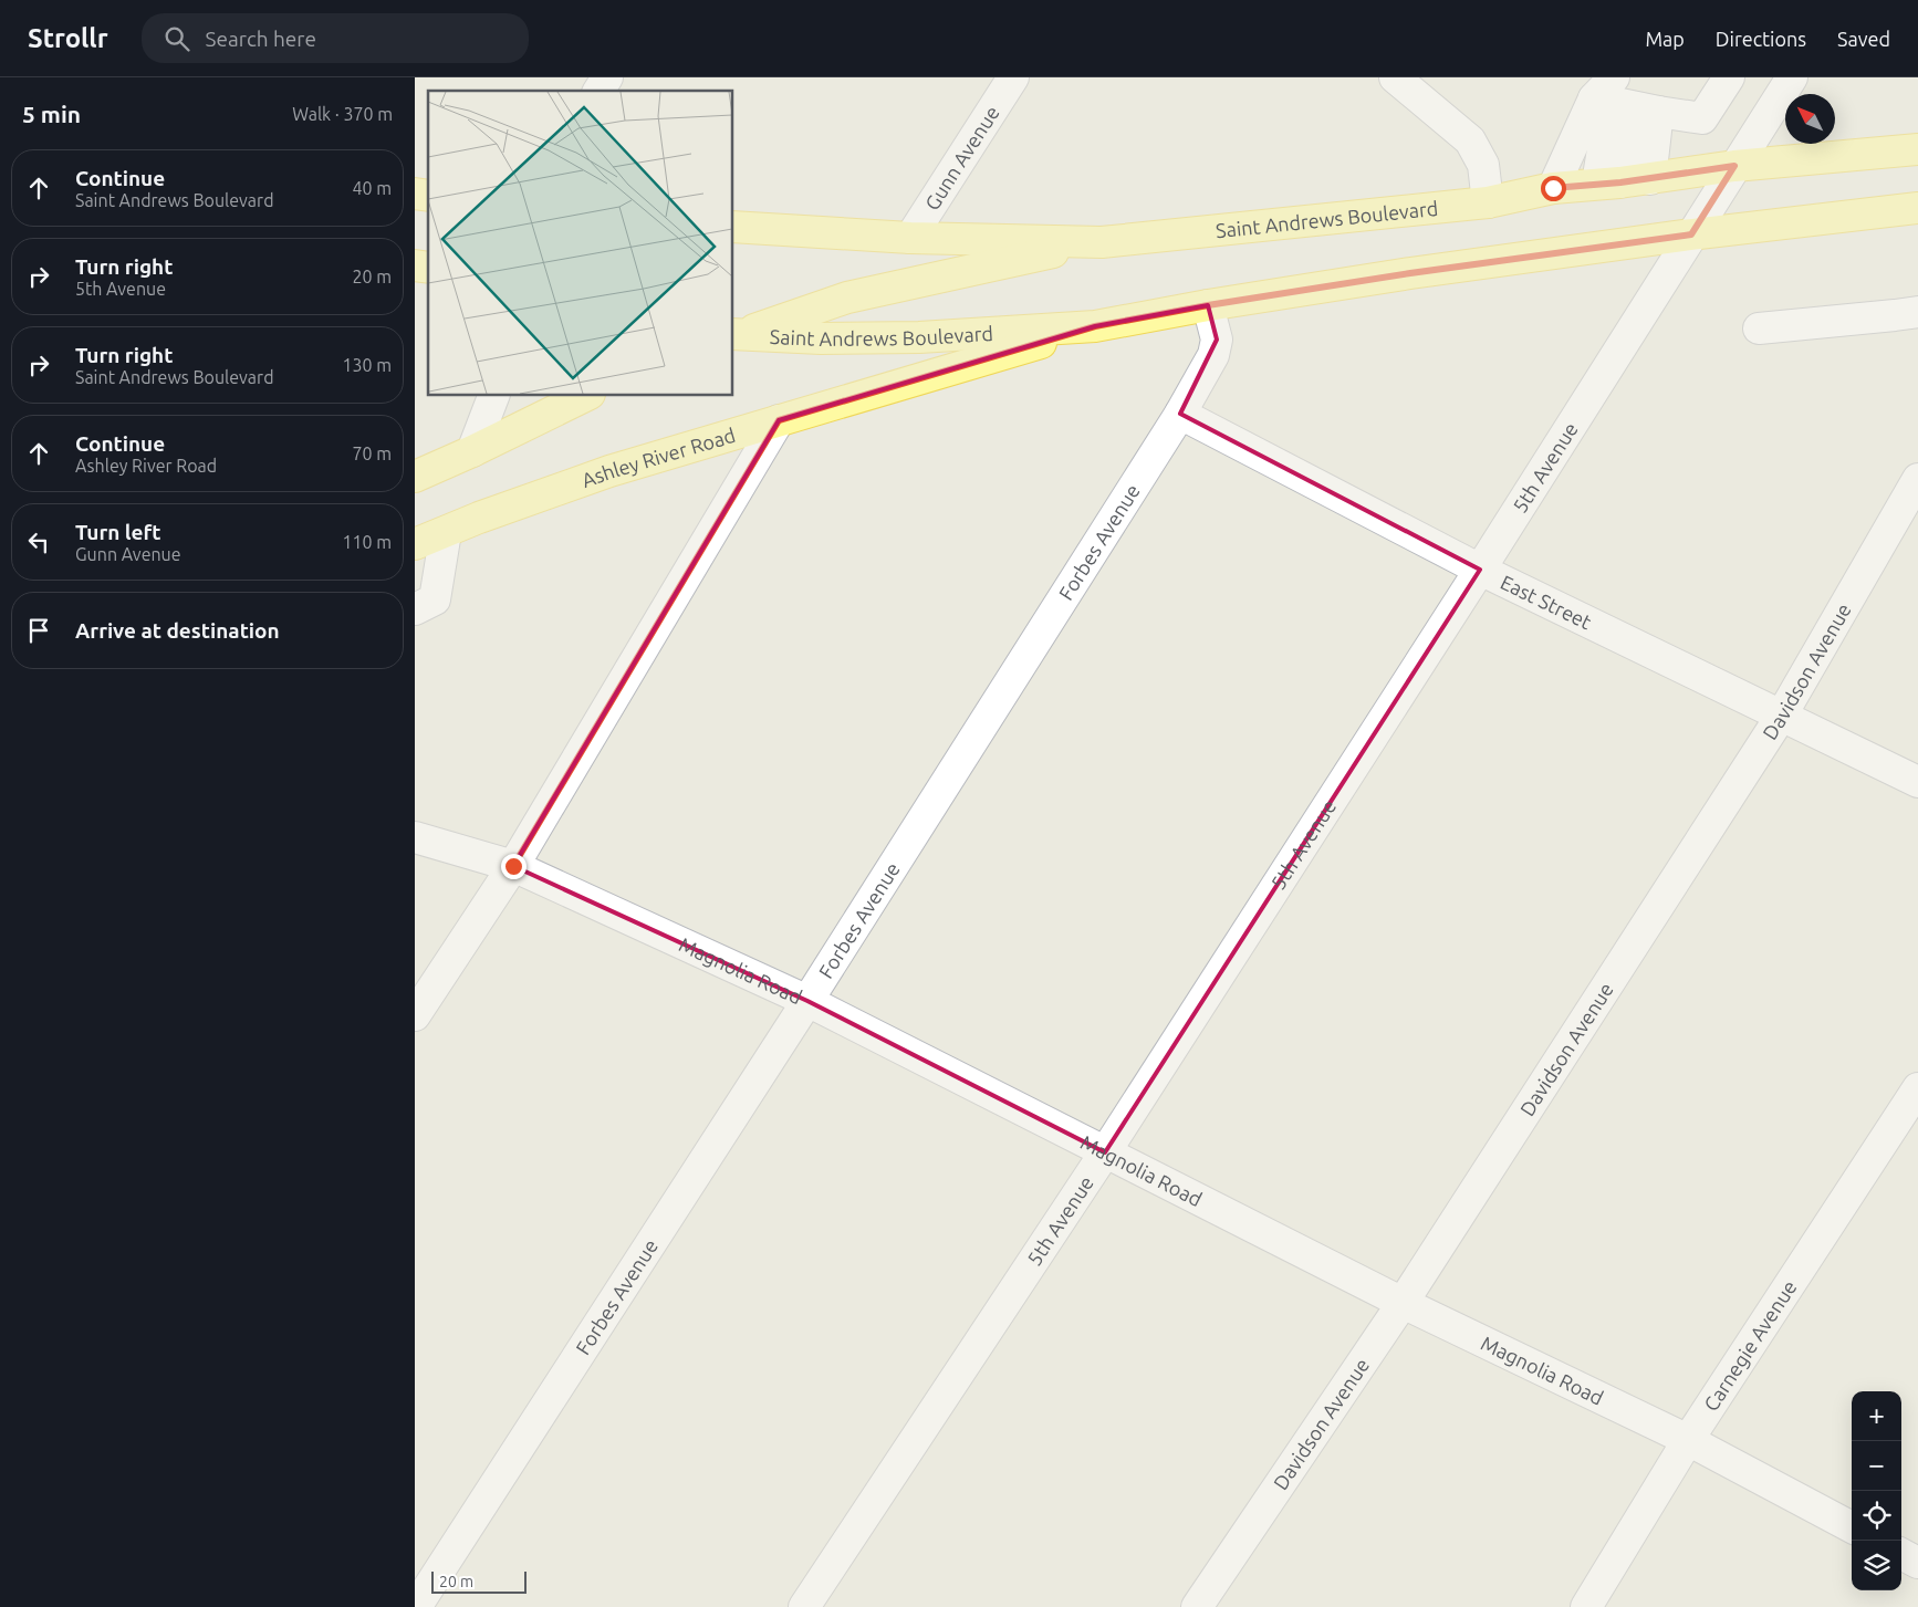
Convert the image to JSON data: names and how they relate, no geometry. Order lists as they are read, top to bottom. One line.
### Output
{"streets":{"main road":["Saint Andrews Boulevard","Ashley River Road"],"street":["Gunn Avenue","5th Avenue","Forbes Avenue","East Street","Davidson Avenue","Magnolia Road","Carnegie Avenue"]},"crossings":[["Gunn Avenue","Saint Andrews Boulevard"],["Saint Andrews Boulevard","Ashley River Road"],["Saint Andrews Boulevard","5th Avenue"],["Saint Andrews Boulevard","Forbes Avenue"],["5th Avenue","East Street"],["5th Avenue","Magnolia Road"],["Forbes Avenue","East Street"],["Forbes Avenue","Magnolia Road"],["East Street","Davidson Avenue"],["Davidson Avenue","Magnolia Road"],["Magnolia Road","Carnegie Avenue"]],"scale_bar":"20 m","north":"top left","page":{"header":"Strollr","search":"Search here","nav":["Map","Directions","Saved"],"heading":["5 min","Walk · 370 m"],"list":[["Continue","Saint Andrews Boulevard","40 m"],["Turn right","5th Avenue","20 m"],["Turn right","Saint Andrews Boulevard","130 m"],["Continue","Ashley River Road","70 m"],["Turn left","Gunn Avenue","110 m"],"Arrive at destination"],"map_buttons":["+","−"],"scale":"20 m"}}
